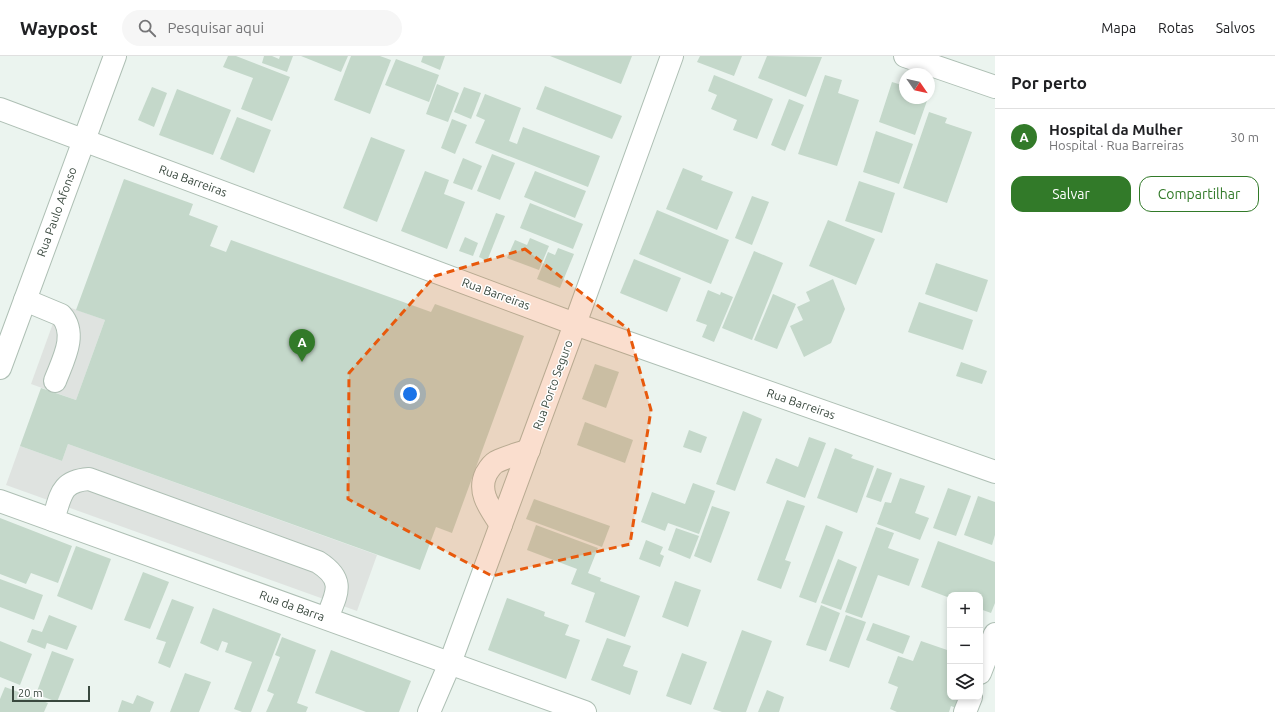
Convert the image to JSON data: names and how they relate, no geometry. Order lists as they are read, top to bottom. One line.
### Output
{"streets":{"street":["Rua Barreiras","Rua Paulo Afonso","Rua Porto Seguro","Rua da Barra"]},"crossings":[["Rua Barreiras","Rua Paulo Afonso"],["Rua Barreiras","Rua Porto Seguro"],["Rua Porto Seguro","Rua da Barra"]],"scale_bar":"20 m","north":"bottom right","page":{"header":"Waypost","search":"Pesquisar aqui","nav":["Mapa","Rotas","Salvos"],"heading":"Por perto","list":[{"mark":"A","name":"Hospital da Mulher","note":"Hospital · Rua Barreiras","value":"30 m"}],"buttons":["Salvar","Compartilhar"],"pins":"A","map_buttons":["+","−"],"scale":"20 m"}}
